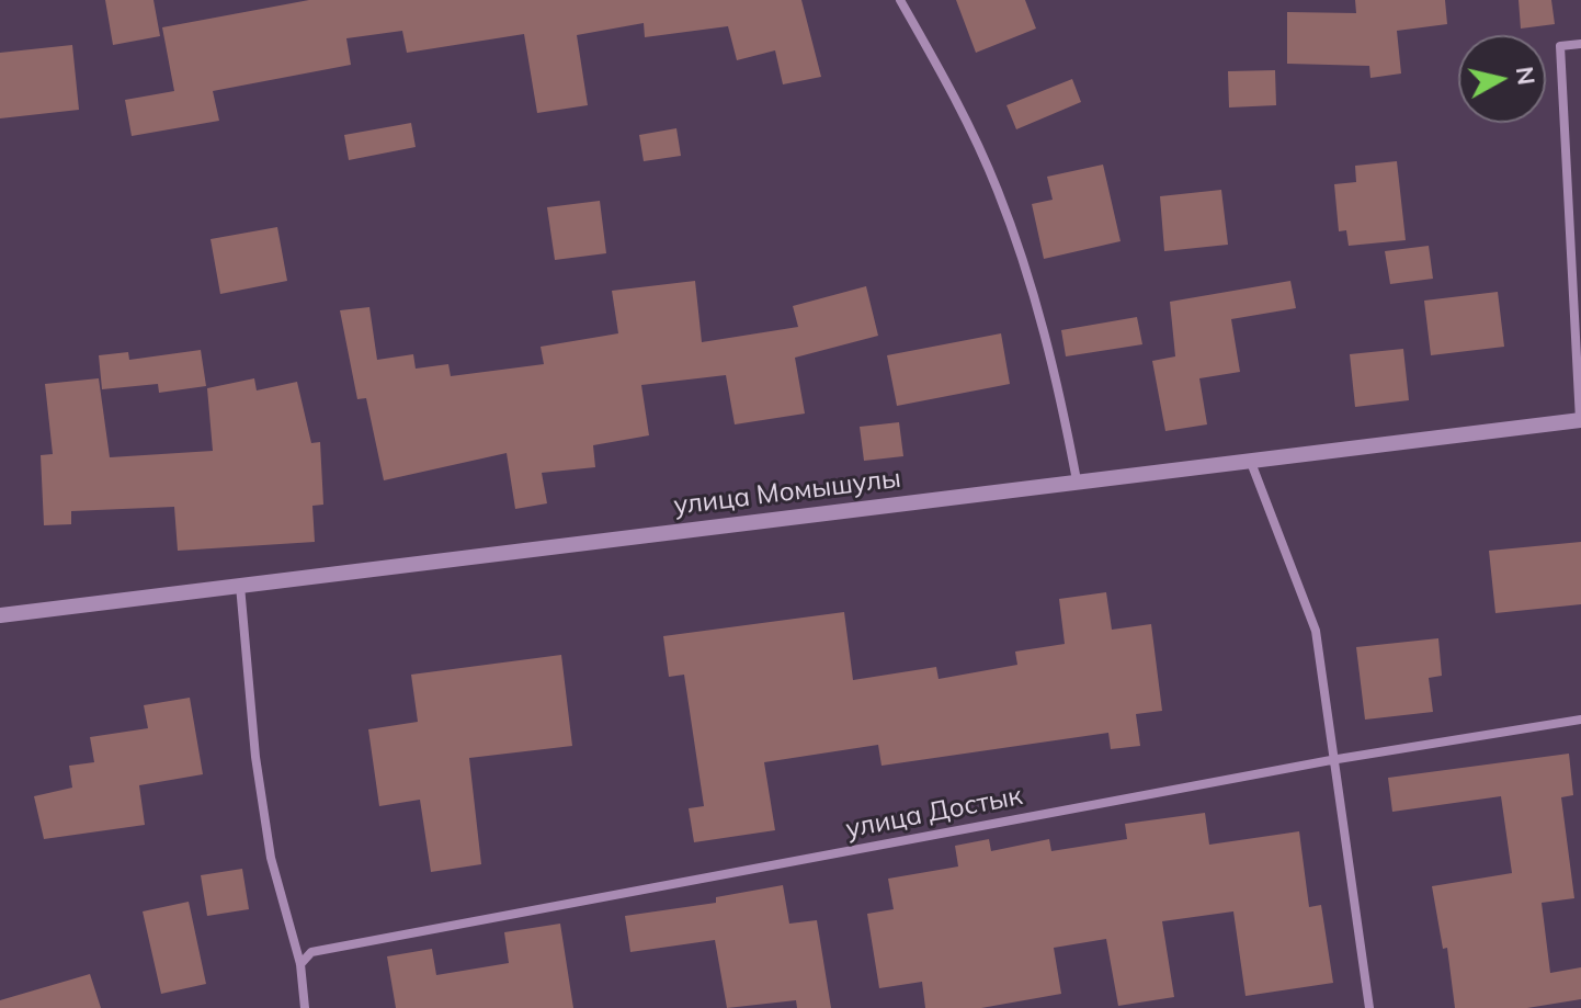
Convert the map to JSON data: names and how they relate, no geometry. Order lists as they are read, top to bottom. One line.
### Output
{"streets":{"street":["улица Момышулы","улица Достык"]},"north":"right"}
